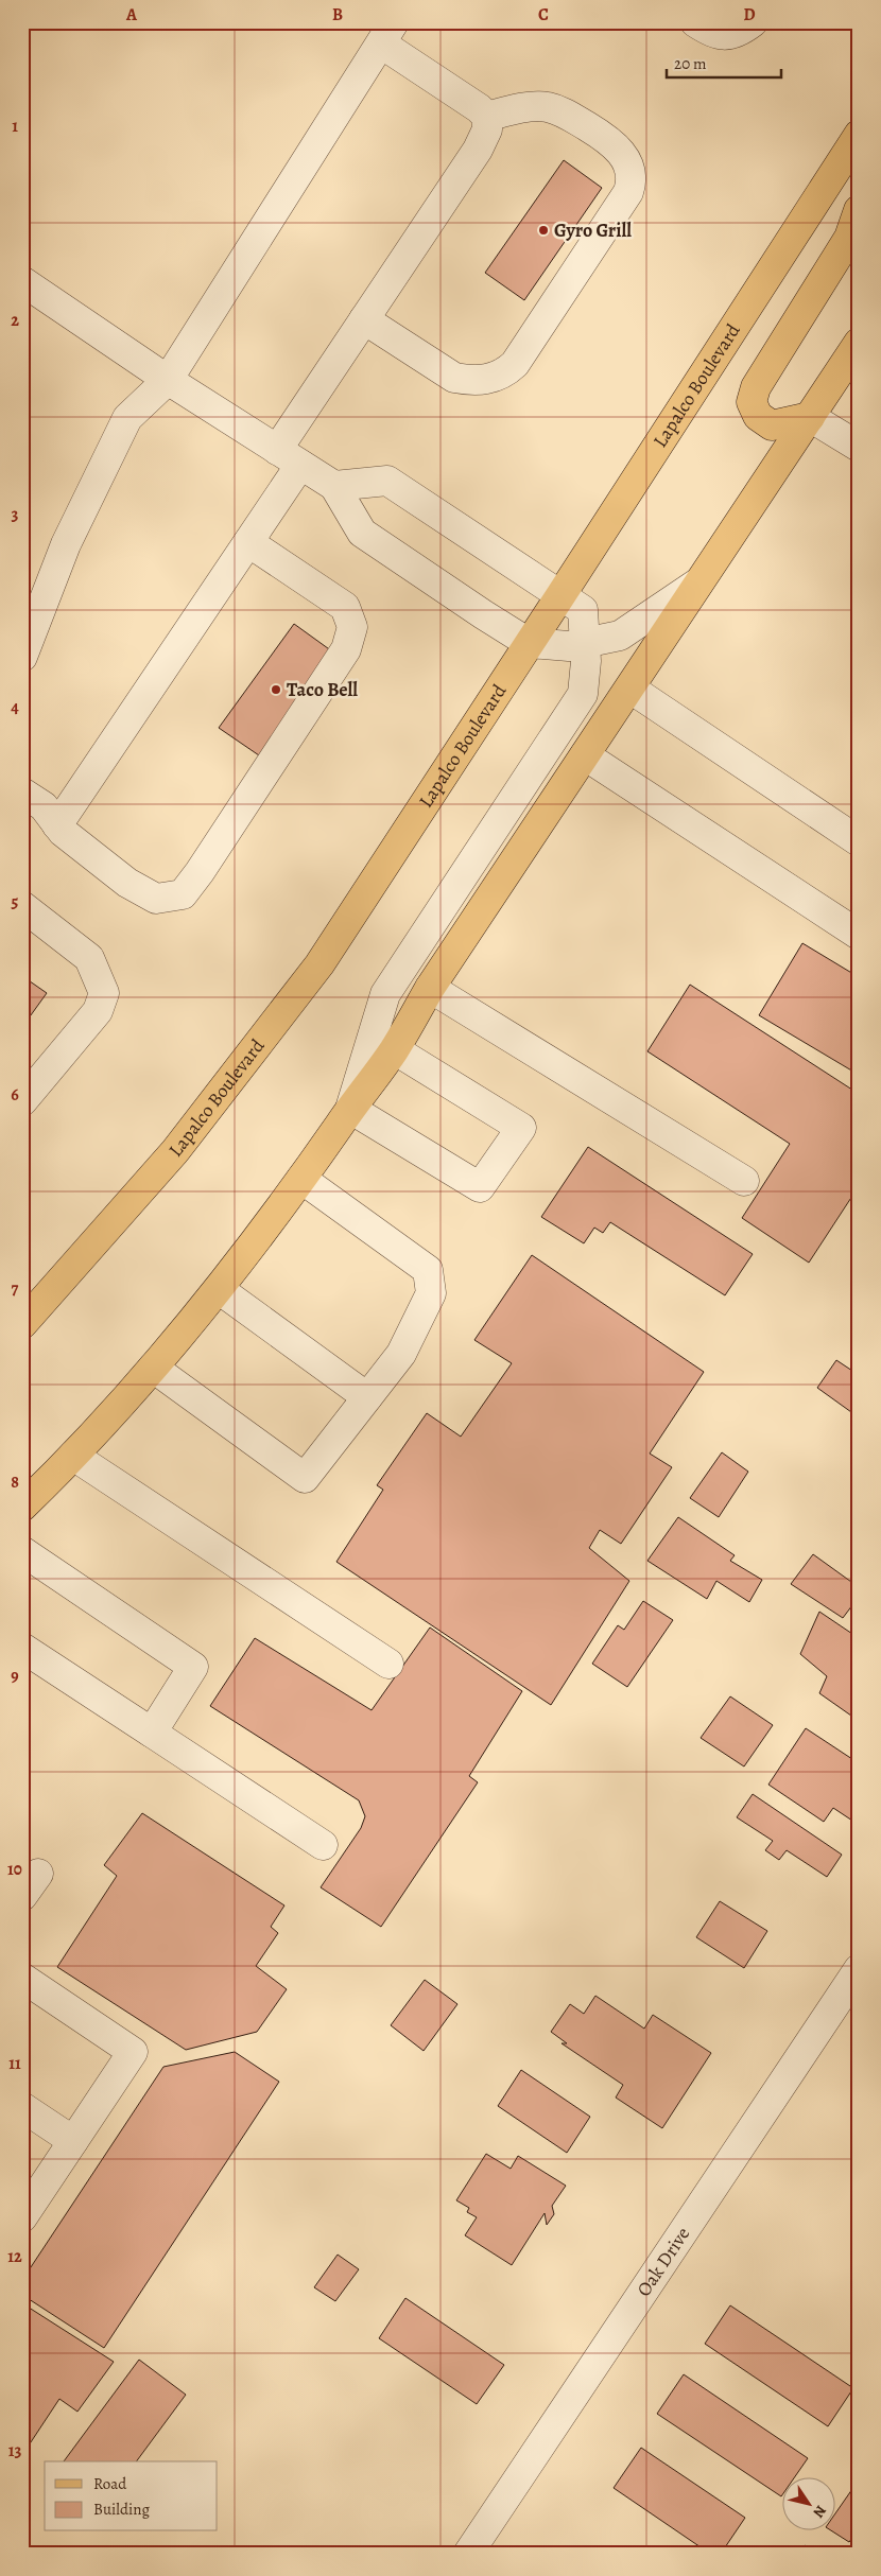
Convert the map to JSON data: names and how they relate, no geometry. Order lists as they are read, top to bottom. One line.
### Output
{"streets":{"main road":["Lapalco Boulevard"],"street":["Oak Drive"]},"places":["Gyro Grill","Taco Bell"],"legend":["Road","Building"],"scale_bar":"20 m","north":"bottom right","grid":{"columns":["A","B","C","D"],"rows":["1","2","3","4","5","6","7","8","9","10","11","12","13"]}}
